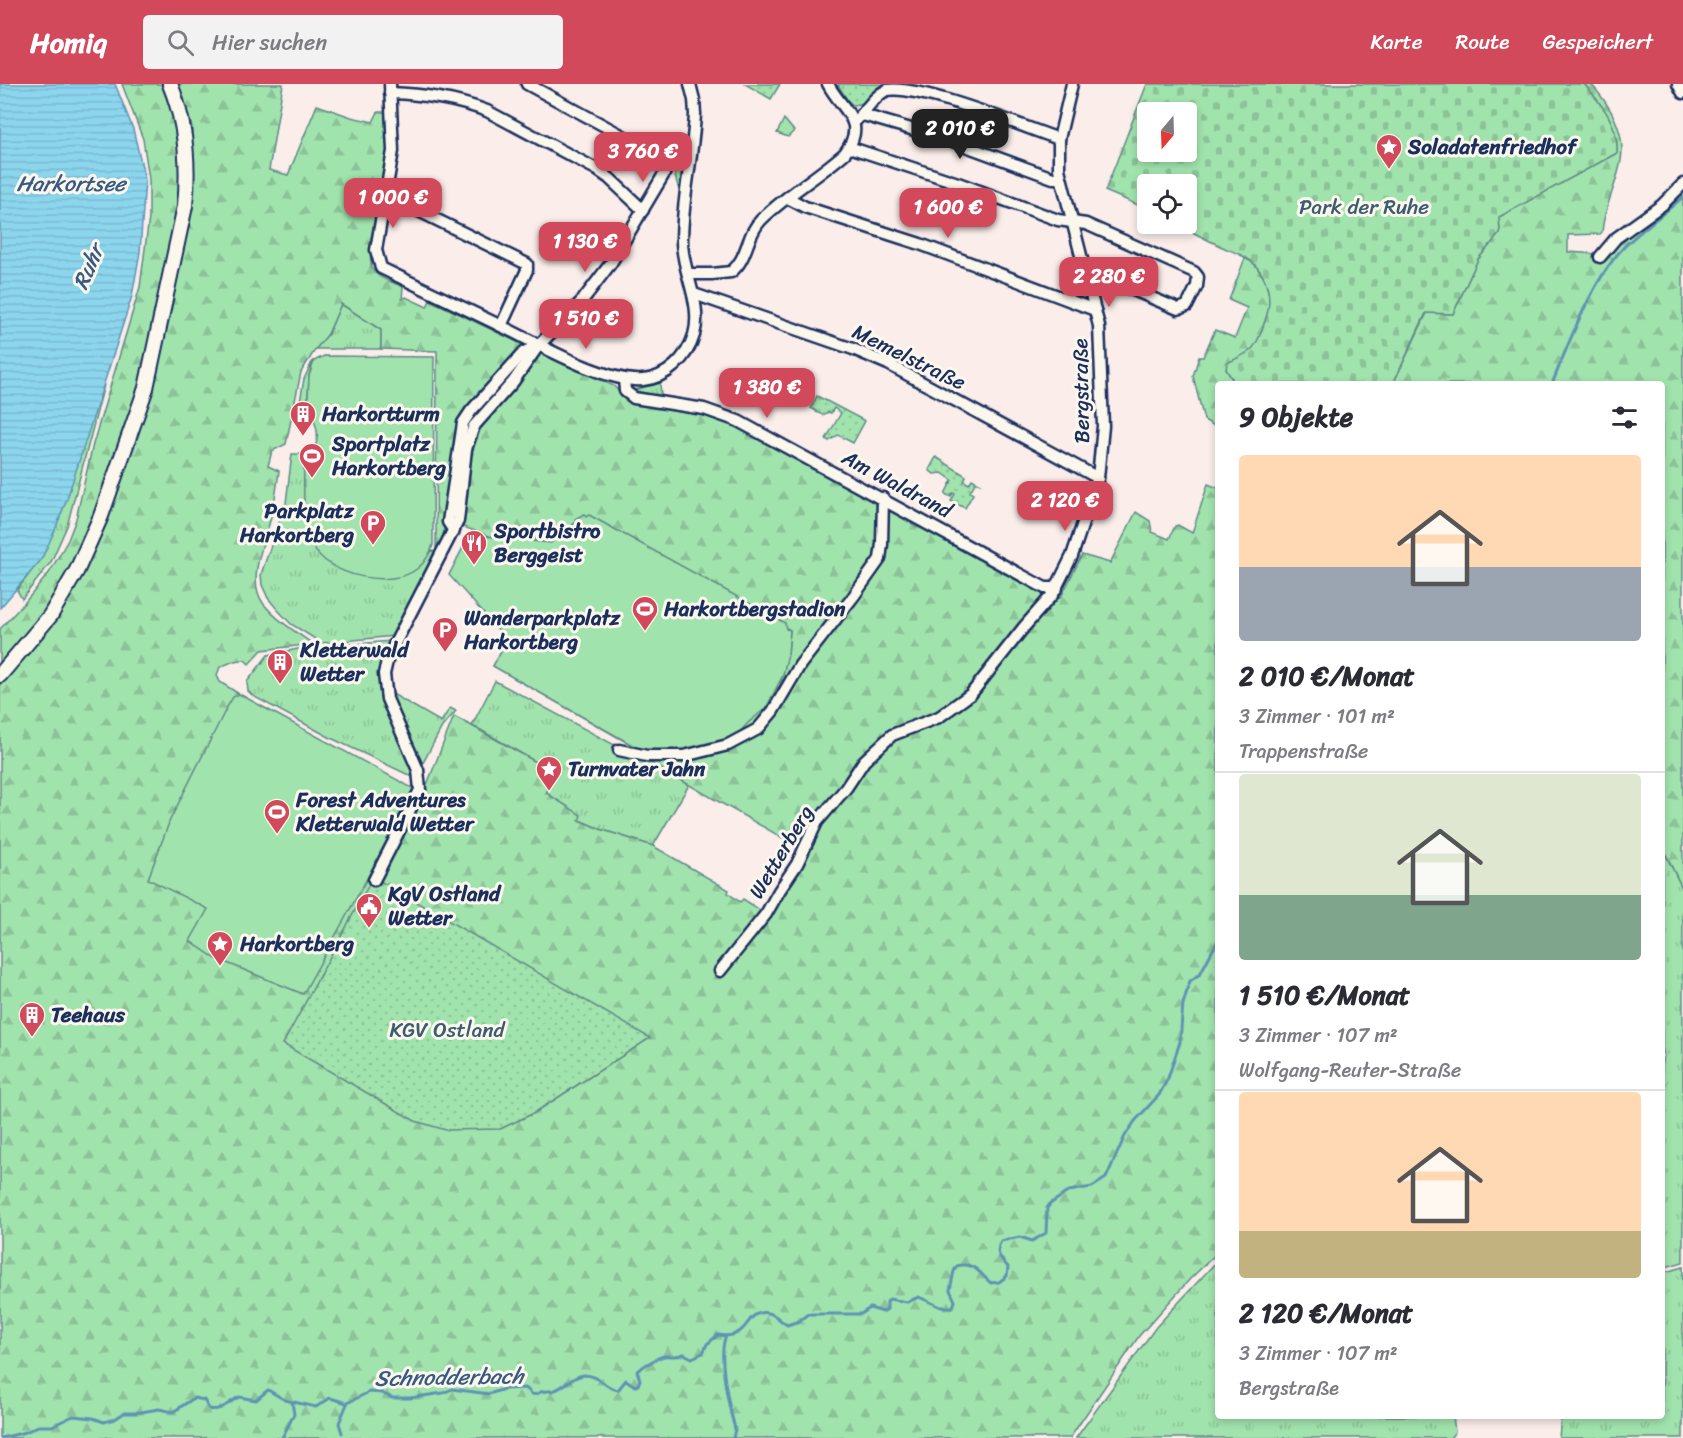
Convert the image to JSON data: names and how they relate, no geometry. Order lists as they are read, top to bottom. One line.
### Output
{"streets":{"street":["Memelstraße","Bergstraße","Am Waldrand","Wetterberg"]},"crossings":[["Memelstraße","Bergstraße"],["Bergstraße","Am Waldrand"],["Bergstraße","Wetterberg"],["Am Waldrand","Wetterberg"]],"water":["Harkortsee","Ruhr","Schnodderbach"],"parks":["Park der Ruhe","KGV Ostland"],"places":{"place":["Soladatenfriedhof","Turnvater Jahn","Harkortberg"],"building":["Harkortturm","Kletterwald Wetter","Teehaus"],"sports":["Sportplatz Harkortberg","Harkortbergstadion","Forest Adventures Kletterwald Wetter"],"parking":["Parkplatz Harkortberg","Wanderparkplatz Harkortberg"],"restaurant":["Sportbistro Berggeist"],"public building":["KgV Ostland Wetter"]},"north":"bottom","page":{"header":"Homiq","search":"Hier suchen","nav":["Karte","Route","Gespeichert"],"price":["2 010 €","3 760 €","1 000 €","1 600 €","1 130 €","2 280 €","1 510 €","1 380 €","2 120 €"],"heading":"9 Objekte","list":[{"name":"2 010 €/Monat","note":"3 Zimmer · 101 m² · Trappenstraße"},{"name":"1 510 €/Monat","note":"3 Zimmer · 107 m² · Wolfgang-Reuter-Straße"},{"name":"2 120 €/Monat","note":"3 Zimmer · 107 m² · Bergstraße"}]}}
